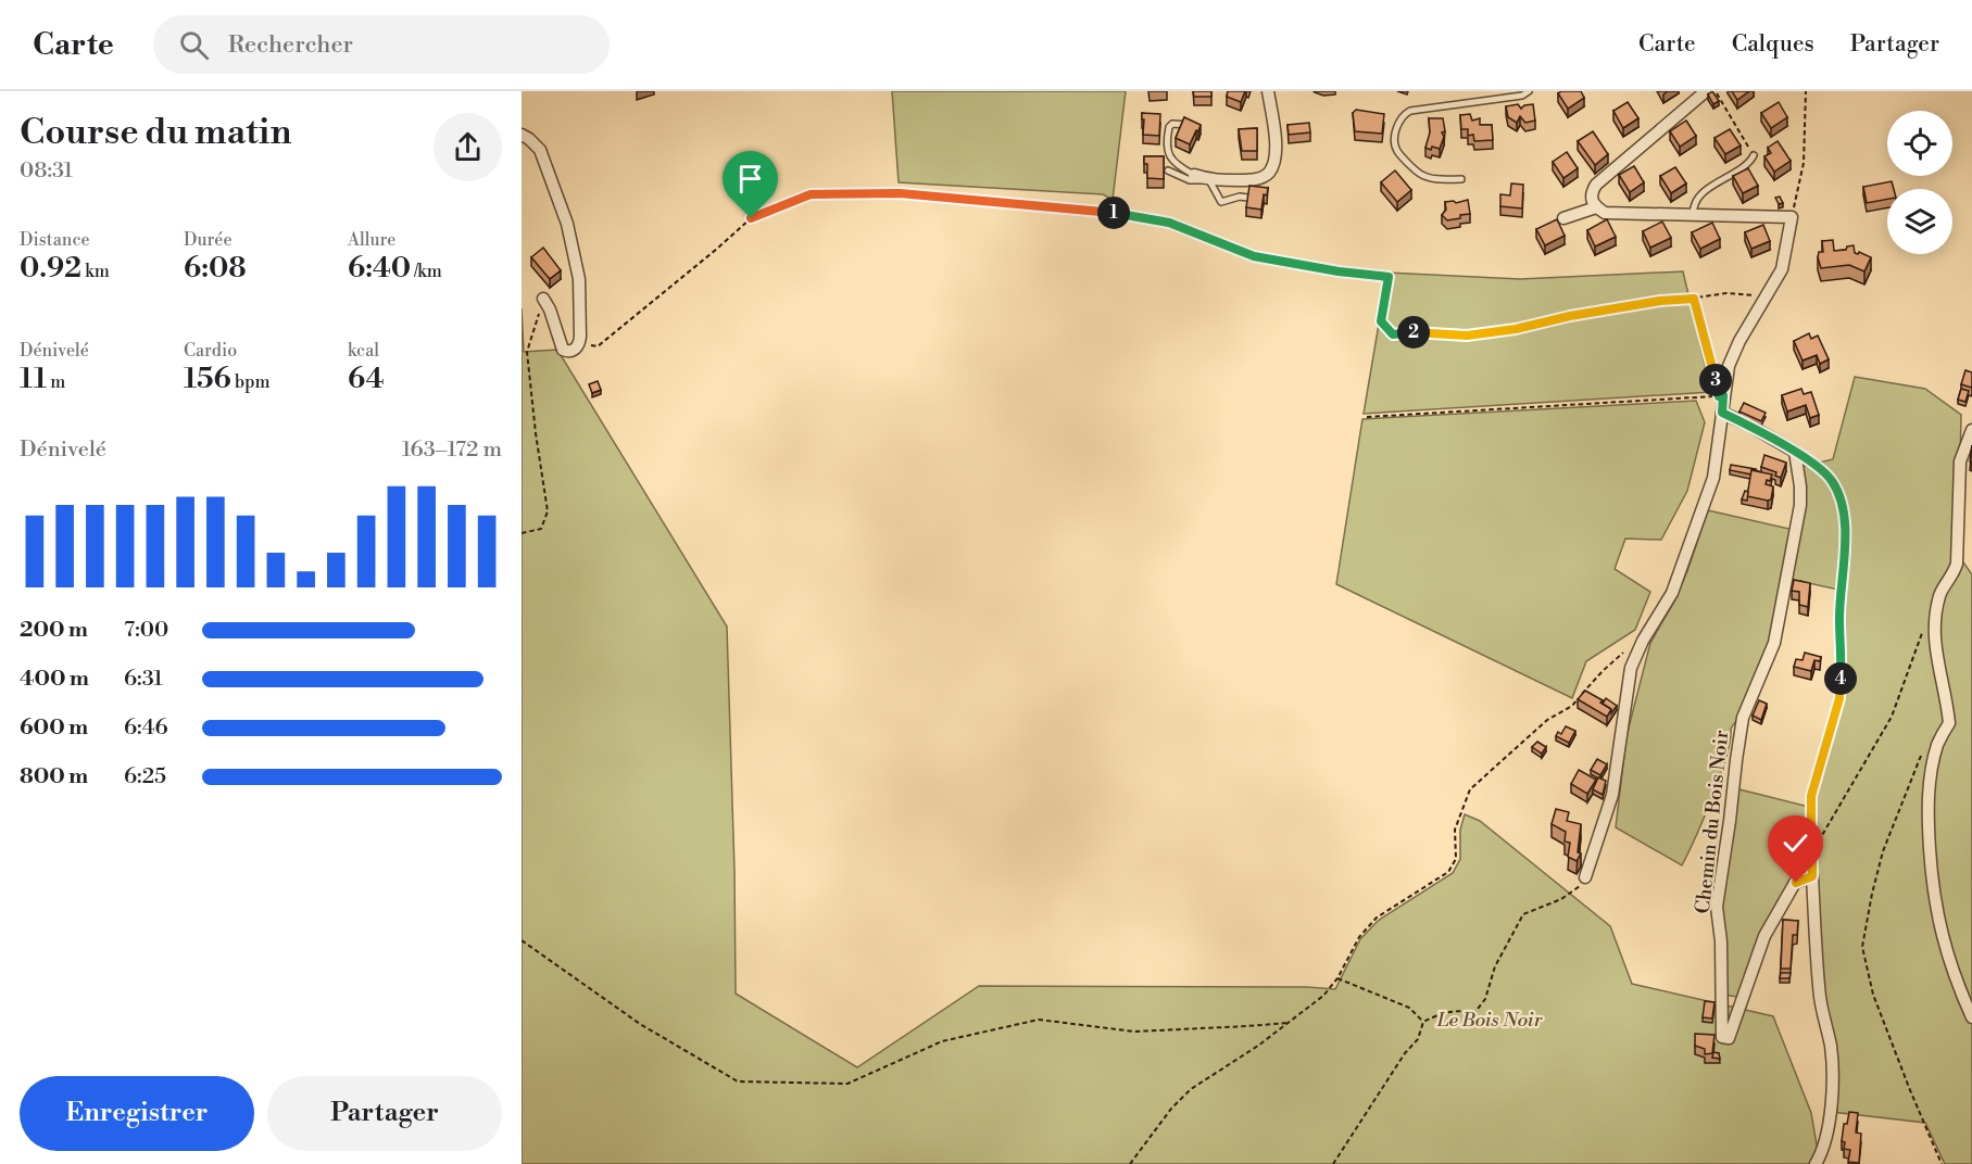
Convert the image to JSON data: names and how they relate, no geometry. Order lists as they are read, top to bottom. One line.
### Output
{"streets":{"street":["Chemin du Bois Noir"]},"parks":["Le Bois Noir"],"page":{"header":"Carte","search":"Rechercher","nav":["Carte","Calques","Partager"],"heading":["Course du matin","08:31"],"pins":["1","2","3","4"],"stats":[["Distance","0.92 km"],["Durée","6:08"],["Allure","6:40 /km"],["Dénivelé","11 m"],["Cardio","156 bpm"],["kcal","64"]],"chart":["Dénivelé","163–172 m"],"list":[{"name":"200 m","note":"7:00"},{"name":"400 m","note":"6:31"},{"name":"600 m","note":"6:46"},{"name":"800 m","note":"6:25"}],"buttons":["Enregistrer","Partager"]}}
